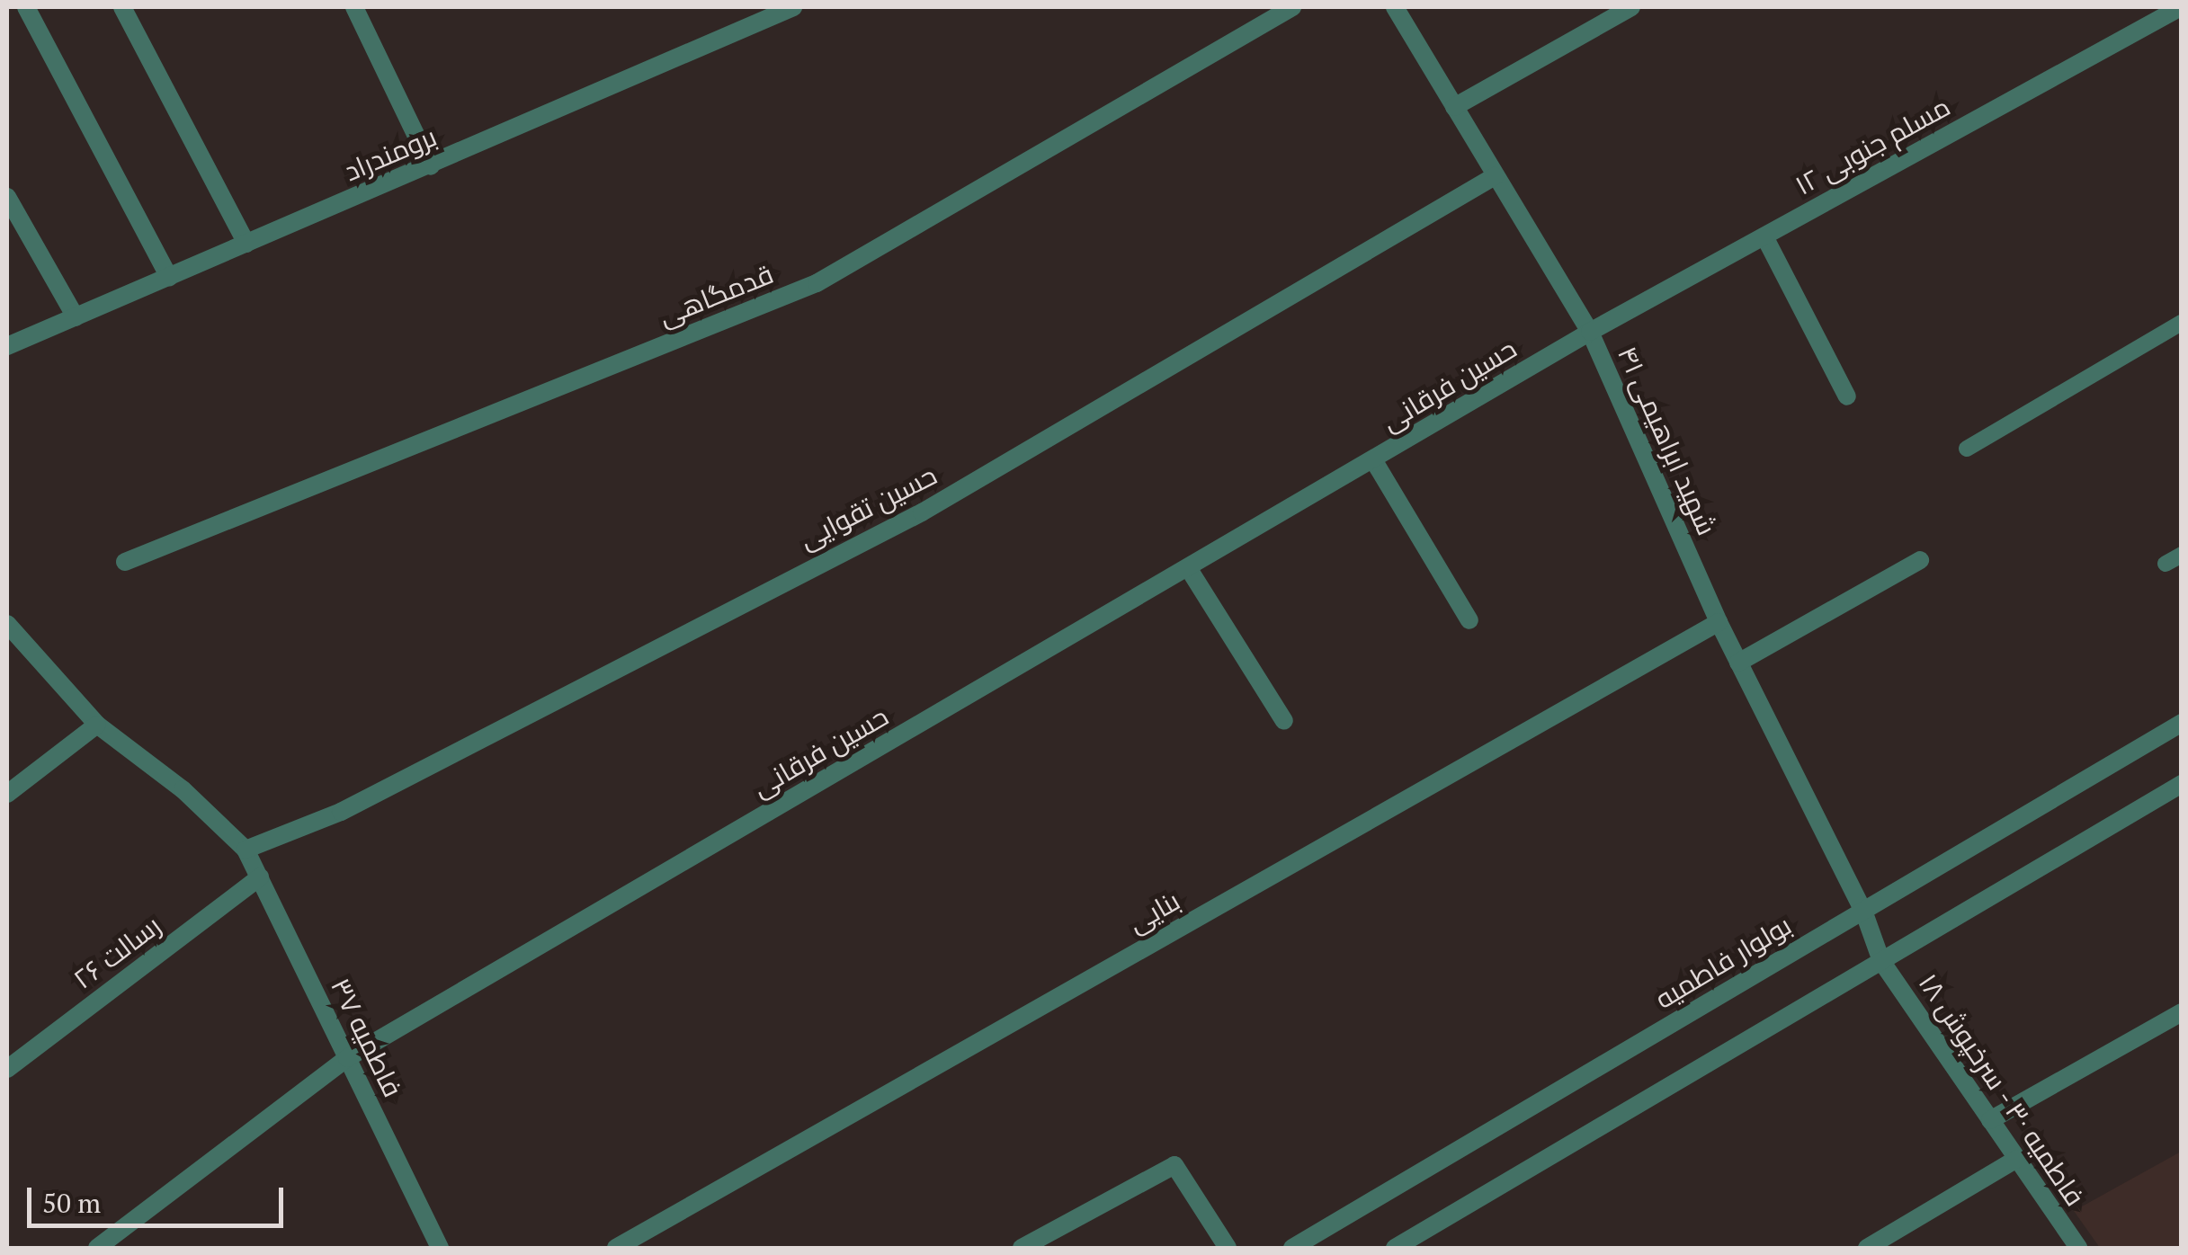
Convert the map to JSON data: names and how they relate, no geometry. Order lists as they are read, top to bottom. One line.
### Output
{"streets":{"street":["مسلم جنوبی ۱۲","برومندراد","قدمگاهی","حسین فرقانی","شهید ابراهیمی ۴۱","حسین تقوایی","بنایی","رسالت ۲۶","بولوار فاطمیه","فاطمیه ۳۷","فاطمیه ۳۰ - سرخپوش ۱۸"]},"crossings":[["مسلم جنوبی ۱۲","حسین فرقانی"],["مسلم جنوبی ۱۲","شهید ابراهیمی ۴۱"],["حسین فرقانی","شهید ابراهیمی ۴۱"],["حسین فرقانی","فاطمیه ۳۷"],["شهید ابراهیمی ۴۱","حسین تقوایی"],["شهید ابراهیمی ۴۱","بنایی"],["شهید ابراهیمی ۴۱","بولوار فاطمیه"],["شهید ابراهیمی ۴۱","فاطمیه ۳۰ - سرخپوش ۱۸"],["حسین تقوایی","فاطمیه ۳۷"],["رسالت ۲۶","فاطمیه ۳۷"],["بولوار فاطمیه","فاطمیه ۳۰ - سرخپوش ۱۸"]],"scale_bar":"50 m"}
